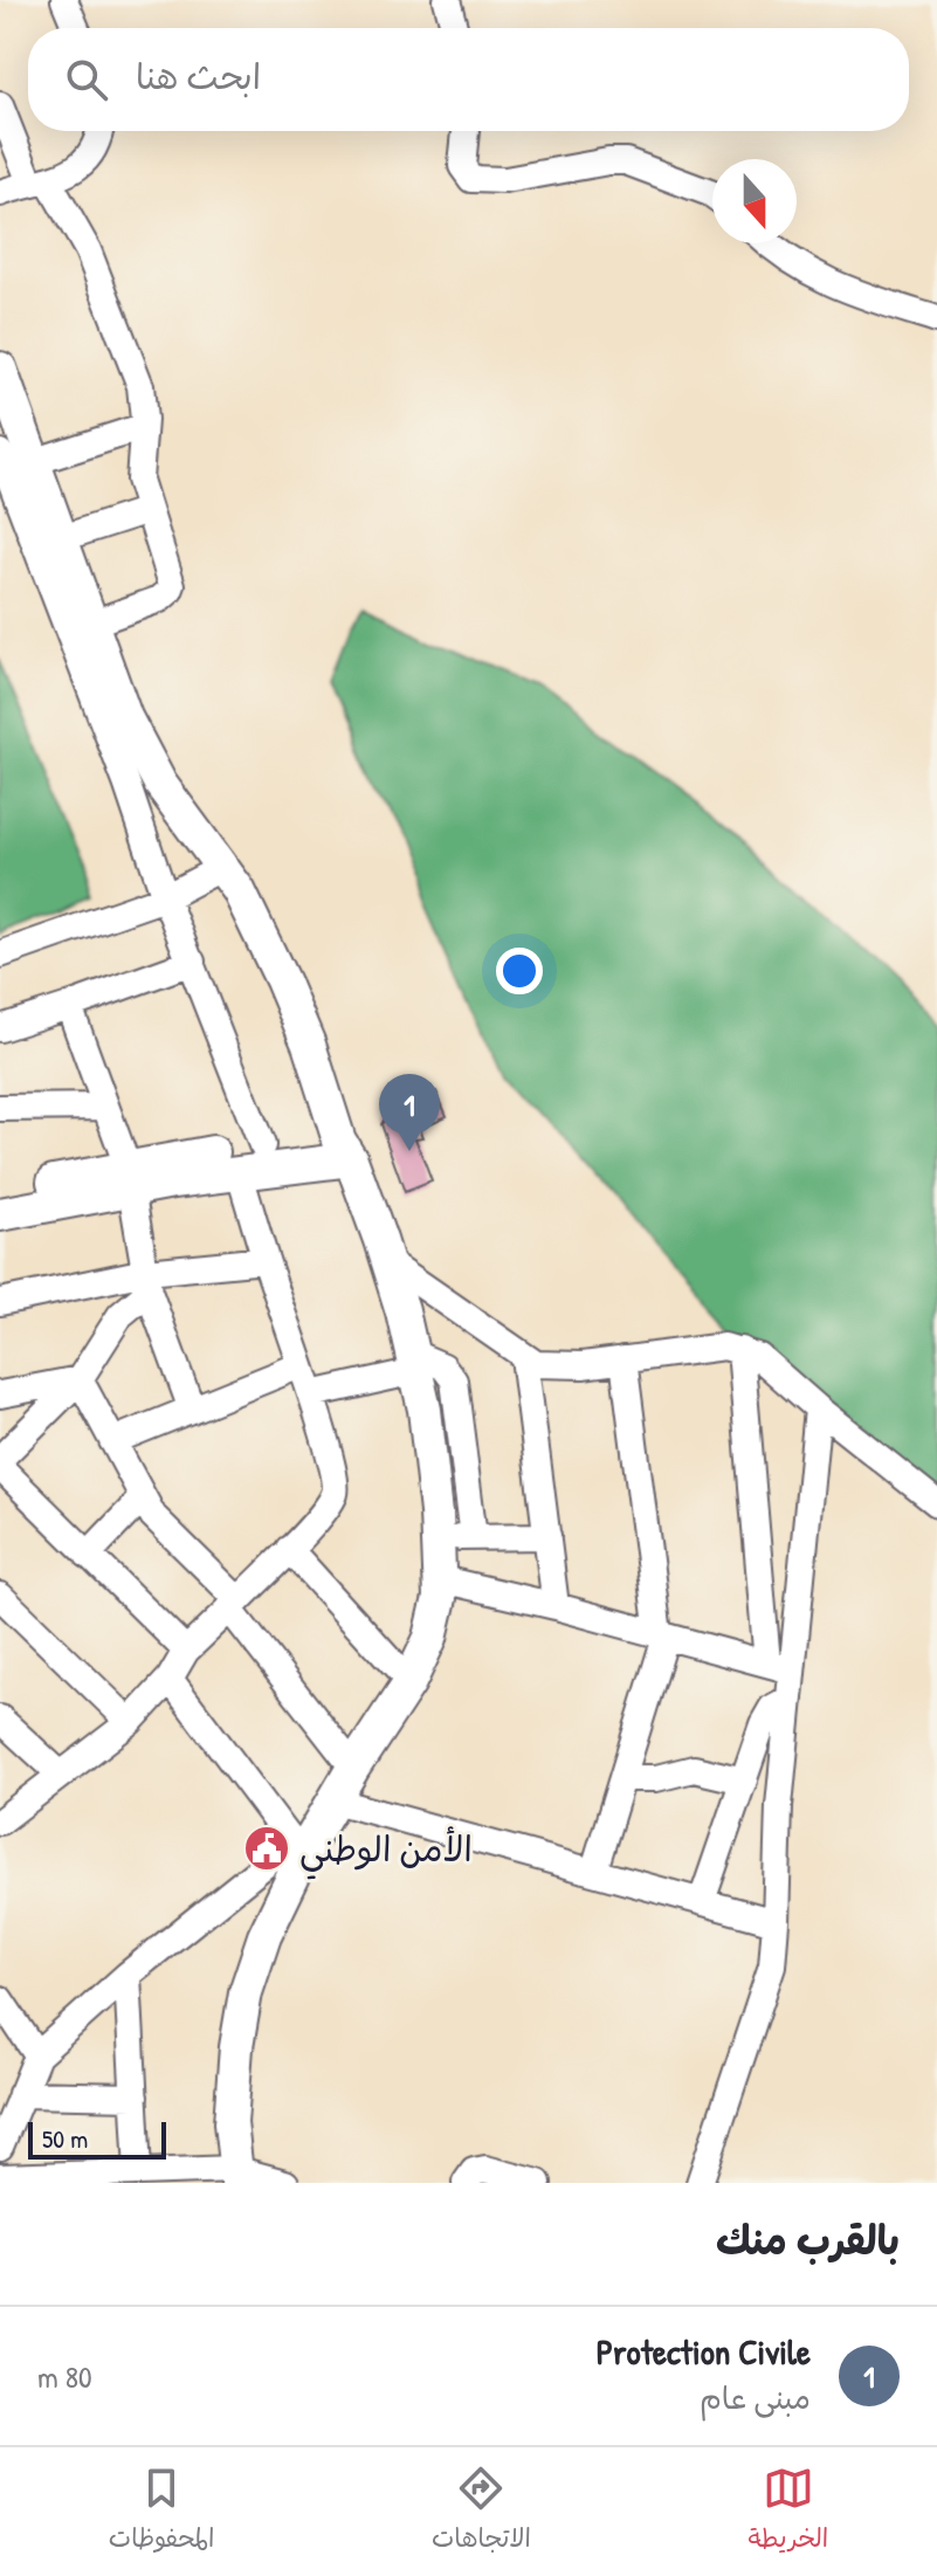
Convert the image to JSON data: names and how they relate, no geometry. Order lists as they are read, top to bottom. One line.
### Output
{"places":{"public building":["الأمن الوطني"]},"scale_bar":"50 m","north":"bottom","page":{"search":"ابحث هنا","pins":"1","scale":"50 m","heading":"بالقرب منك","list":[{"mark":"1","name":"Protection Civile","note":"مبنى عام","value":"80 m"}],"nav":["الخريطة","الاتجاهات","المحفوظات"]}}
